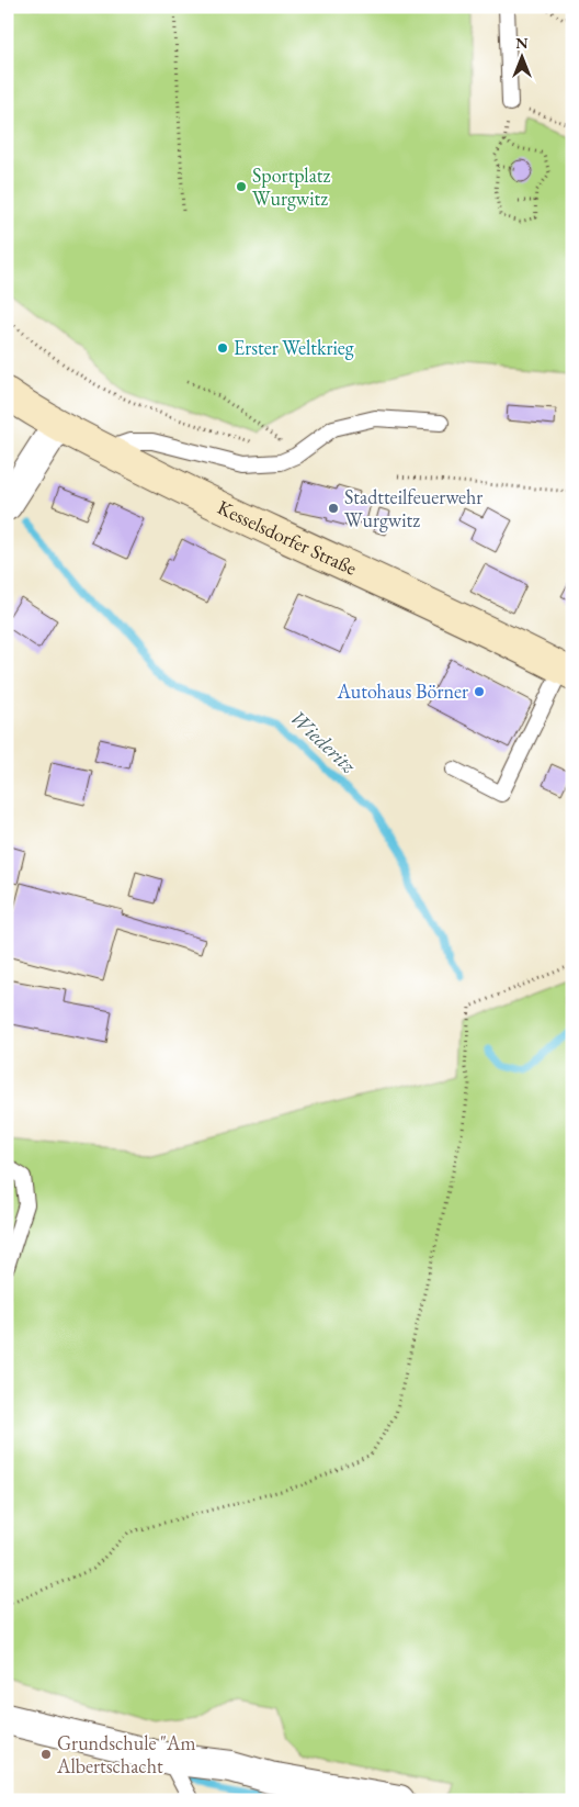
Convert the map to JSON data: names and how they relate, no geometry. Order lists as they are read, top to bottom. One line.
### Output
{"streets":{"main road":["Kesselsdorfer Straße"]},"water":["Wiederitz"],"places":["Sportplatz Wurgwitz","Erster Weltkrieg","Stadtteilfeuerwehr Wurgwitz","Autohaus Börner","Grundschule \"Am Albertschacht"],"north":"top"}
